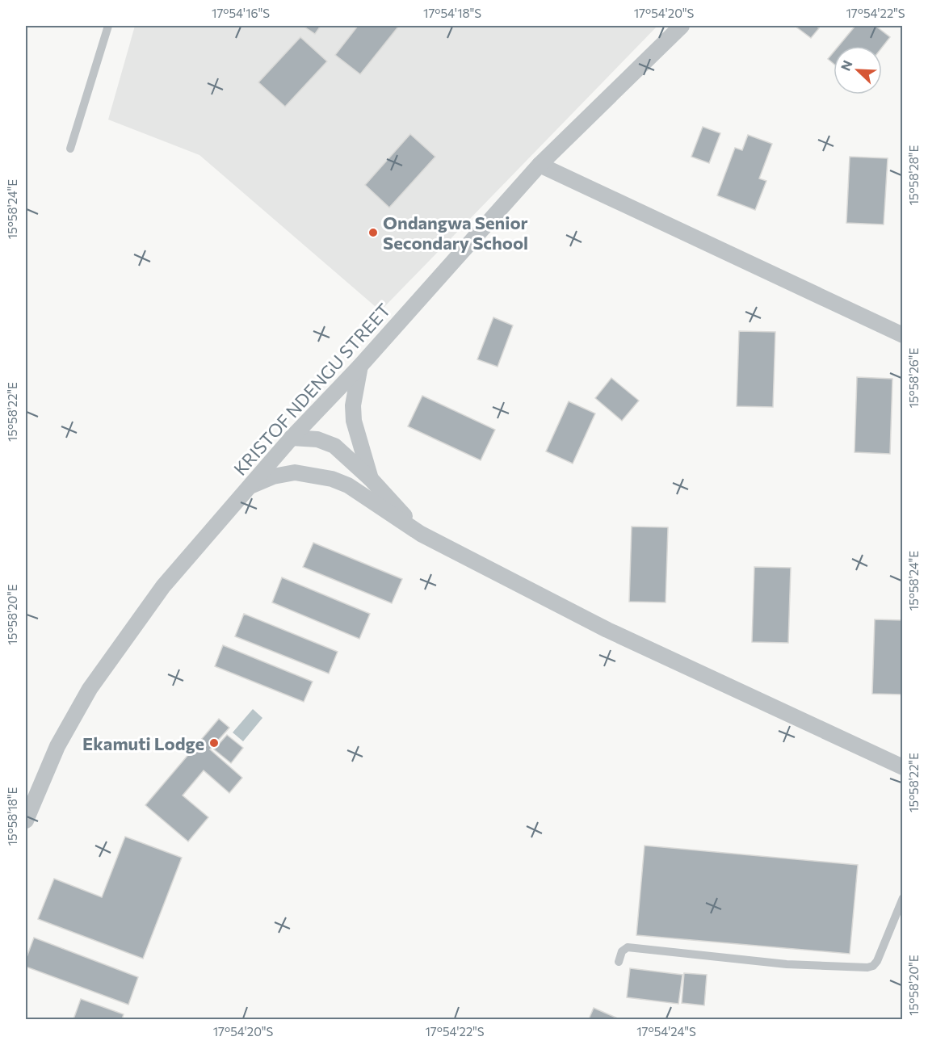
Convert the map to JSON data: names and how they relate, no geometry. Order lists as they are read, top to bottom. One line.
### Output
{"streets":{"street":["KRISTOF NDENGU STREET"]},"places":["Ondangwa Senior Secondary School","Ekamuti Lodge"],"north":"top left","coordinates":["17°54'16\"S","17°54'18\"S","17°54'20\"S","17°54'22\"S","15°58'28\"E","15°58'24\"E","15°58'26\"E","15°58'22\"E","15°58'20\"E","15°58'18\"E","17°54'24\"S"]}
